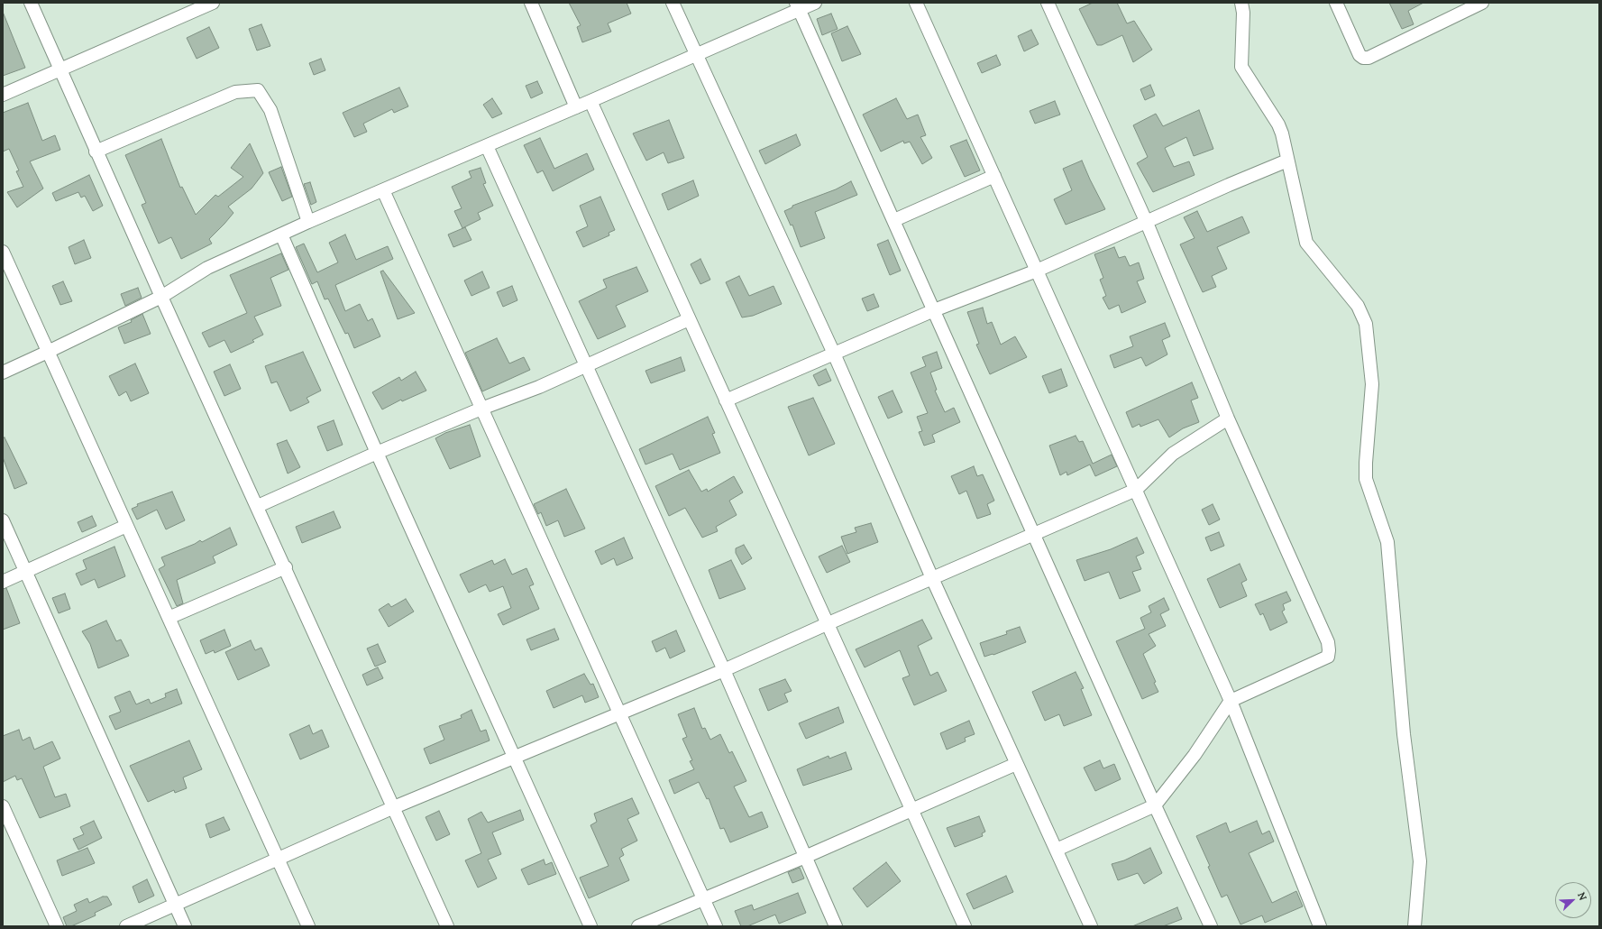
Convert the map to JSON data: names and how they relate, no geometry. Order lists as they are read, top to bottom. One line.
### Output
{"north":"top right"}
